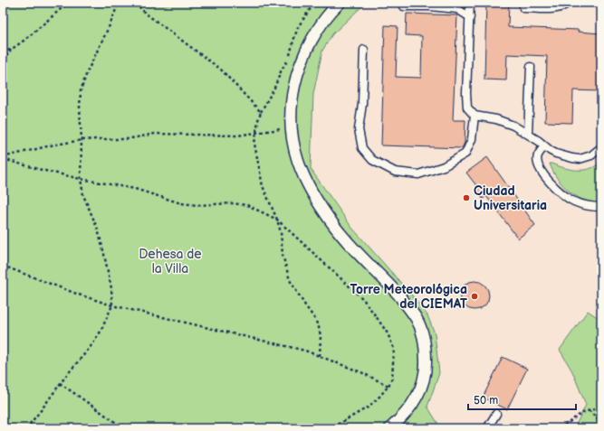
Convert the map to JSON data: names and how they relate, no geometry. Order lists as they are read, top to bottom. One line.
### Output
{"parks":["Dehesa de la Villa"],"places":["Ciudad Universitaria","Torre Meteorológica del CIEMAT"],"scale_bar":"50 m"}
